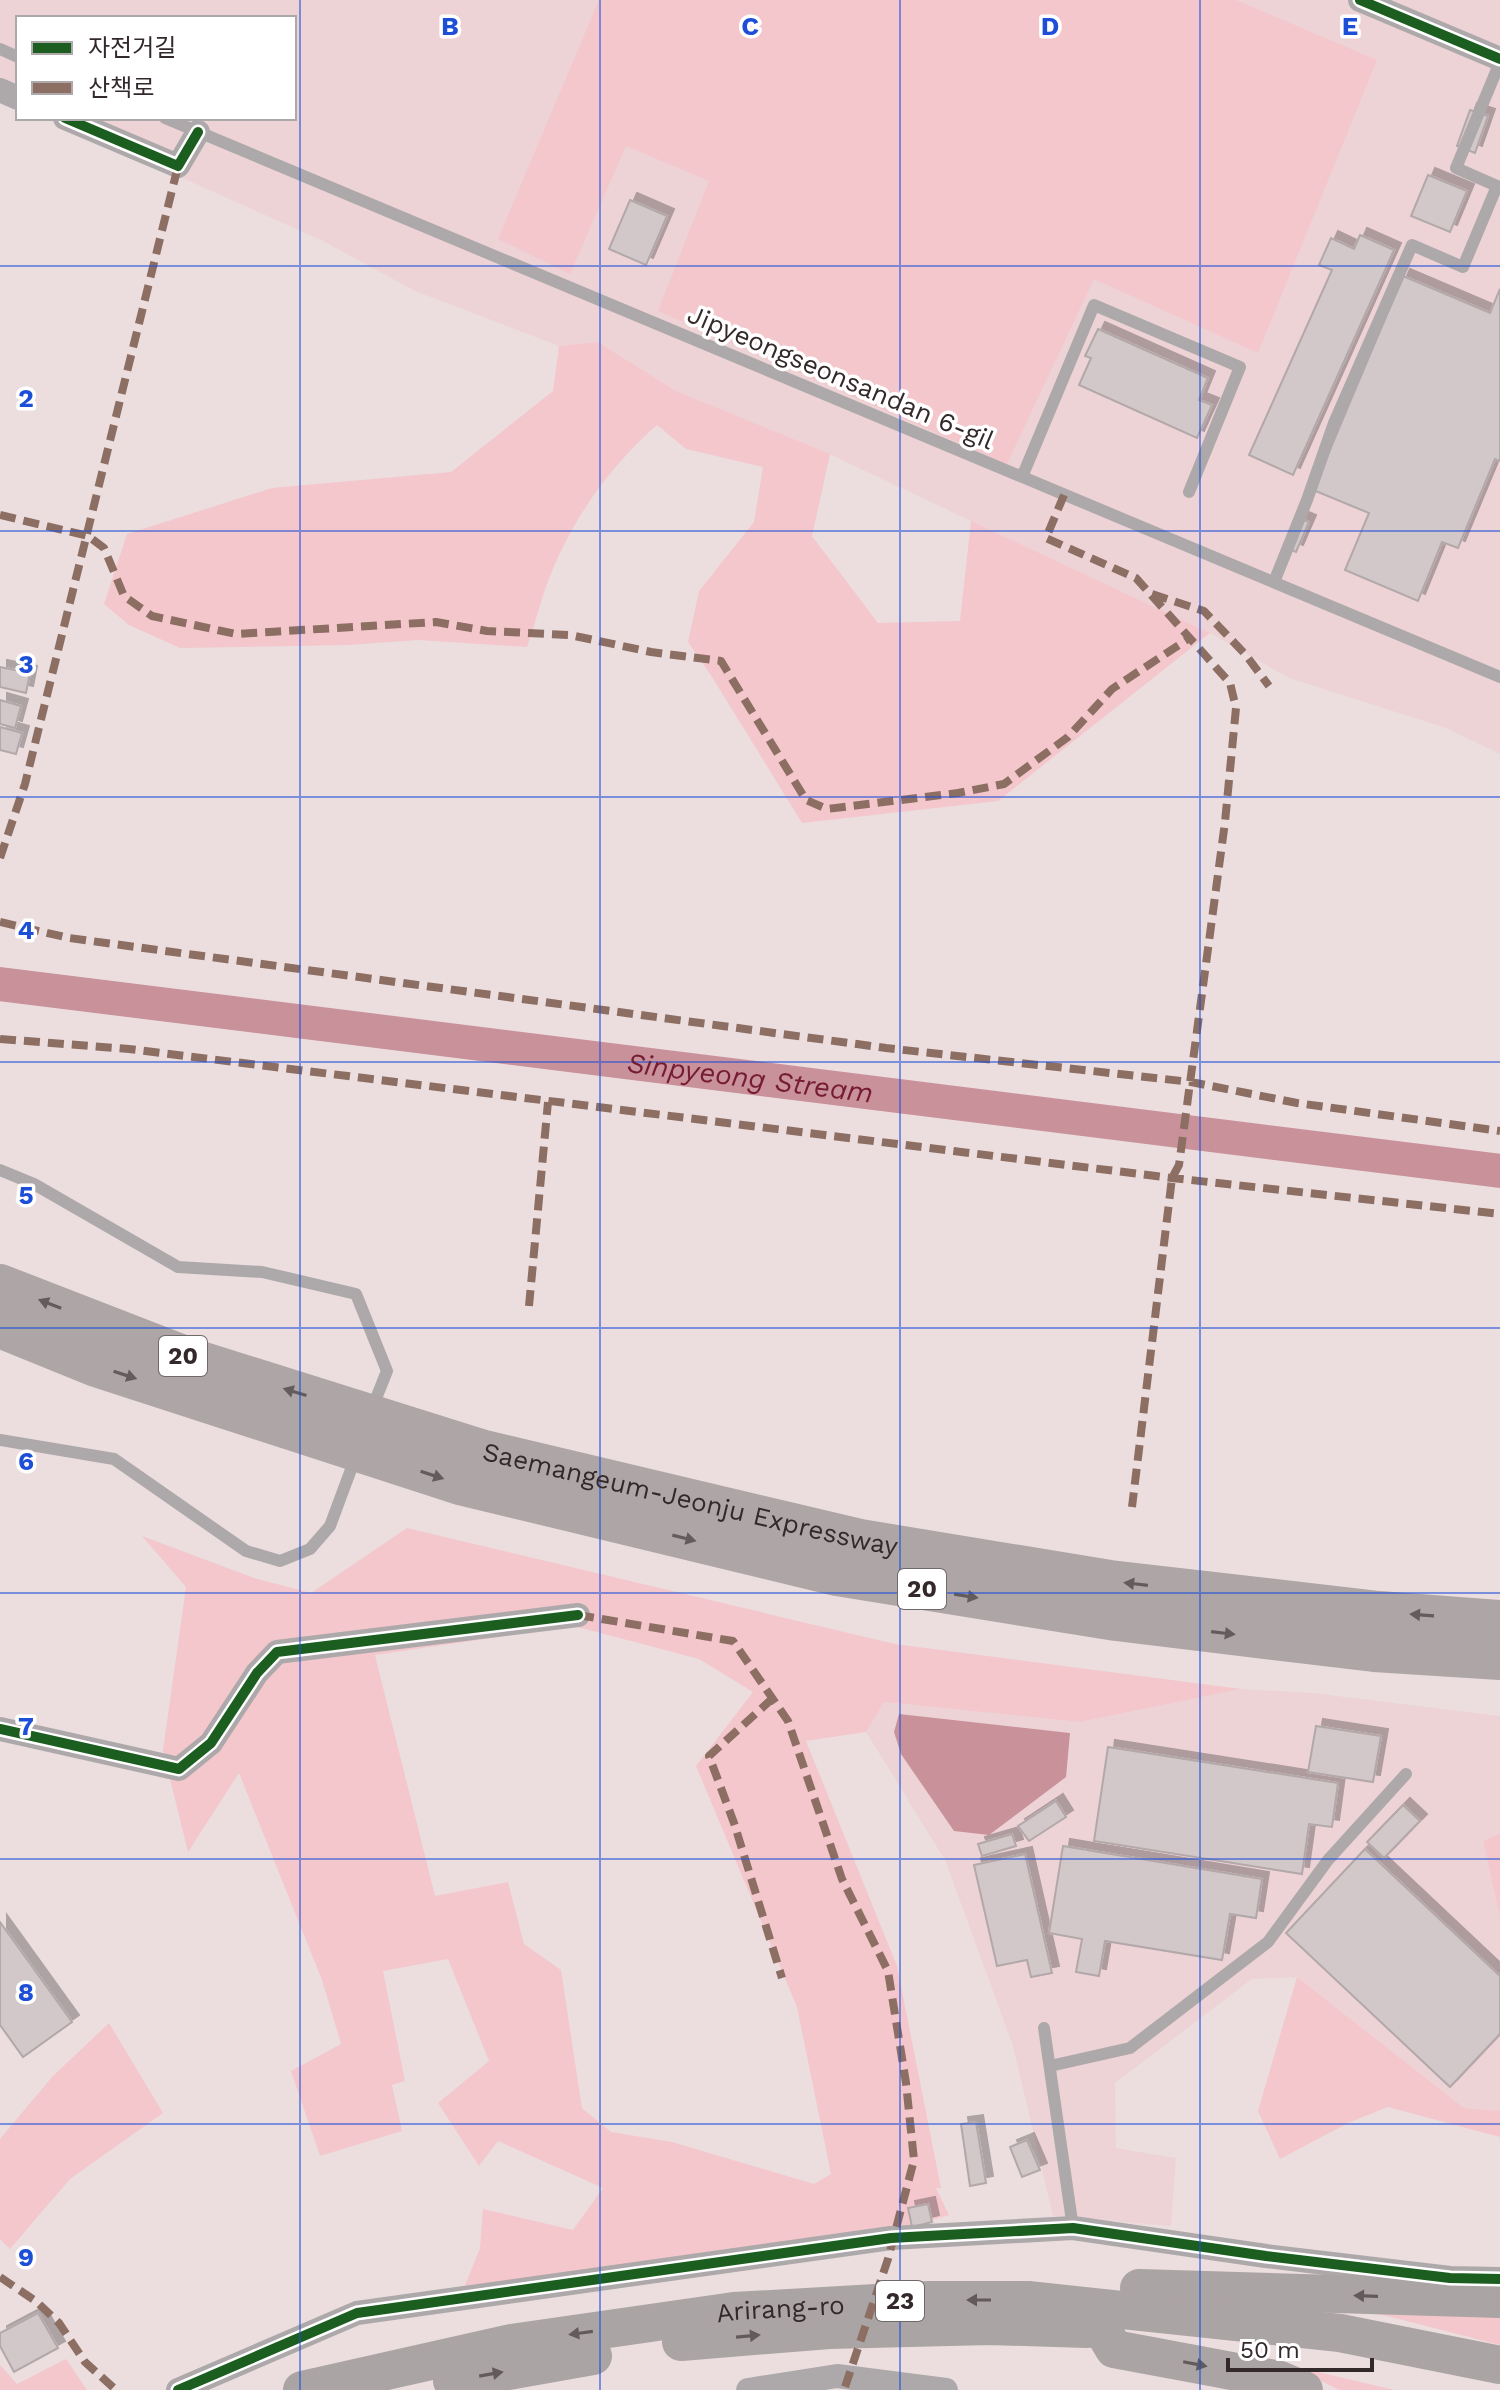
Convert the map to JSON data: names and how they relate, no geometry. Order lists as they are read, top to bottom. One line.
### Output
{"streets":{"highway":["20","Saemangeum-Jeonju Expressway","23","Arirang-ro"],"lane":["Jipyeongseonsandan 6-gil"]},"water":["Sinpyeong Stream"],"legend":["자전거길","산책로"],"scale_bar":"50 m","grid":{"columns":["B","C","D","E"],"rows":["2","3","4","5","6","7","8","9"]}}
